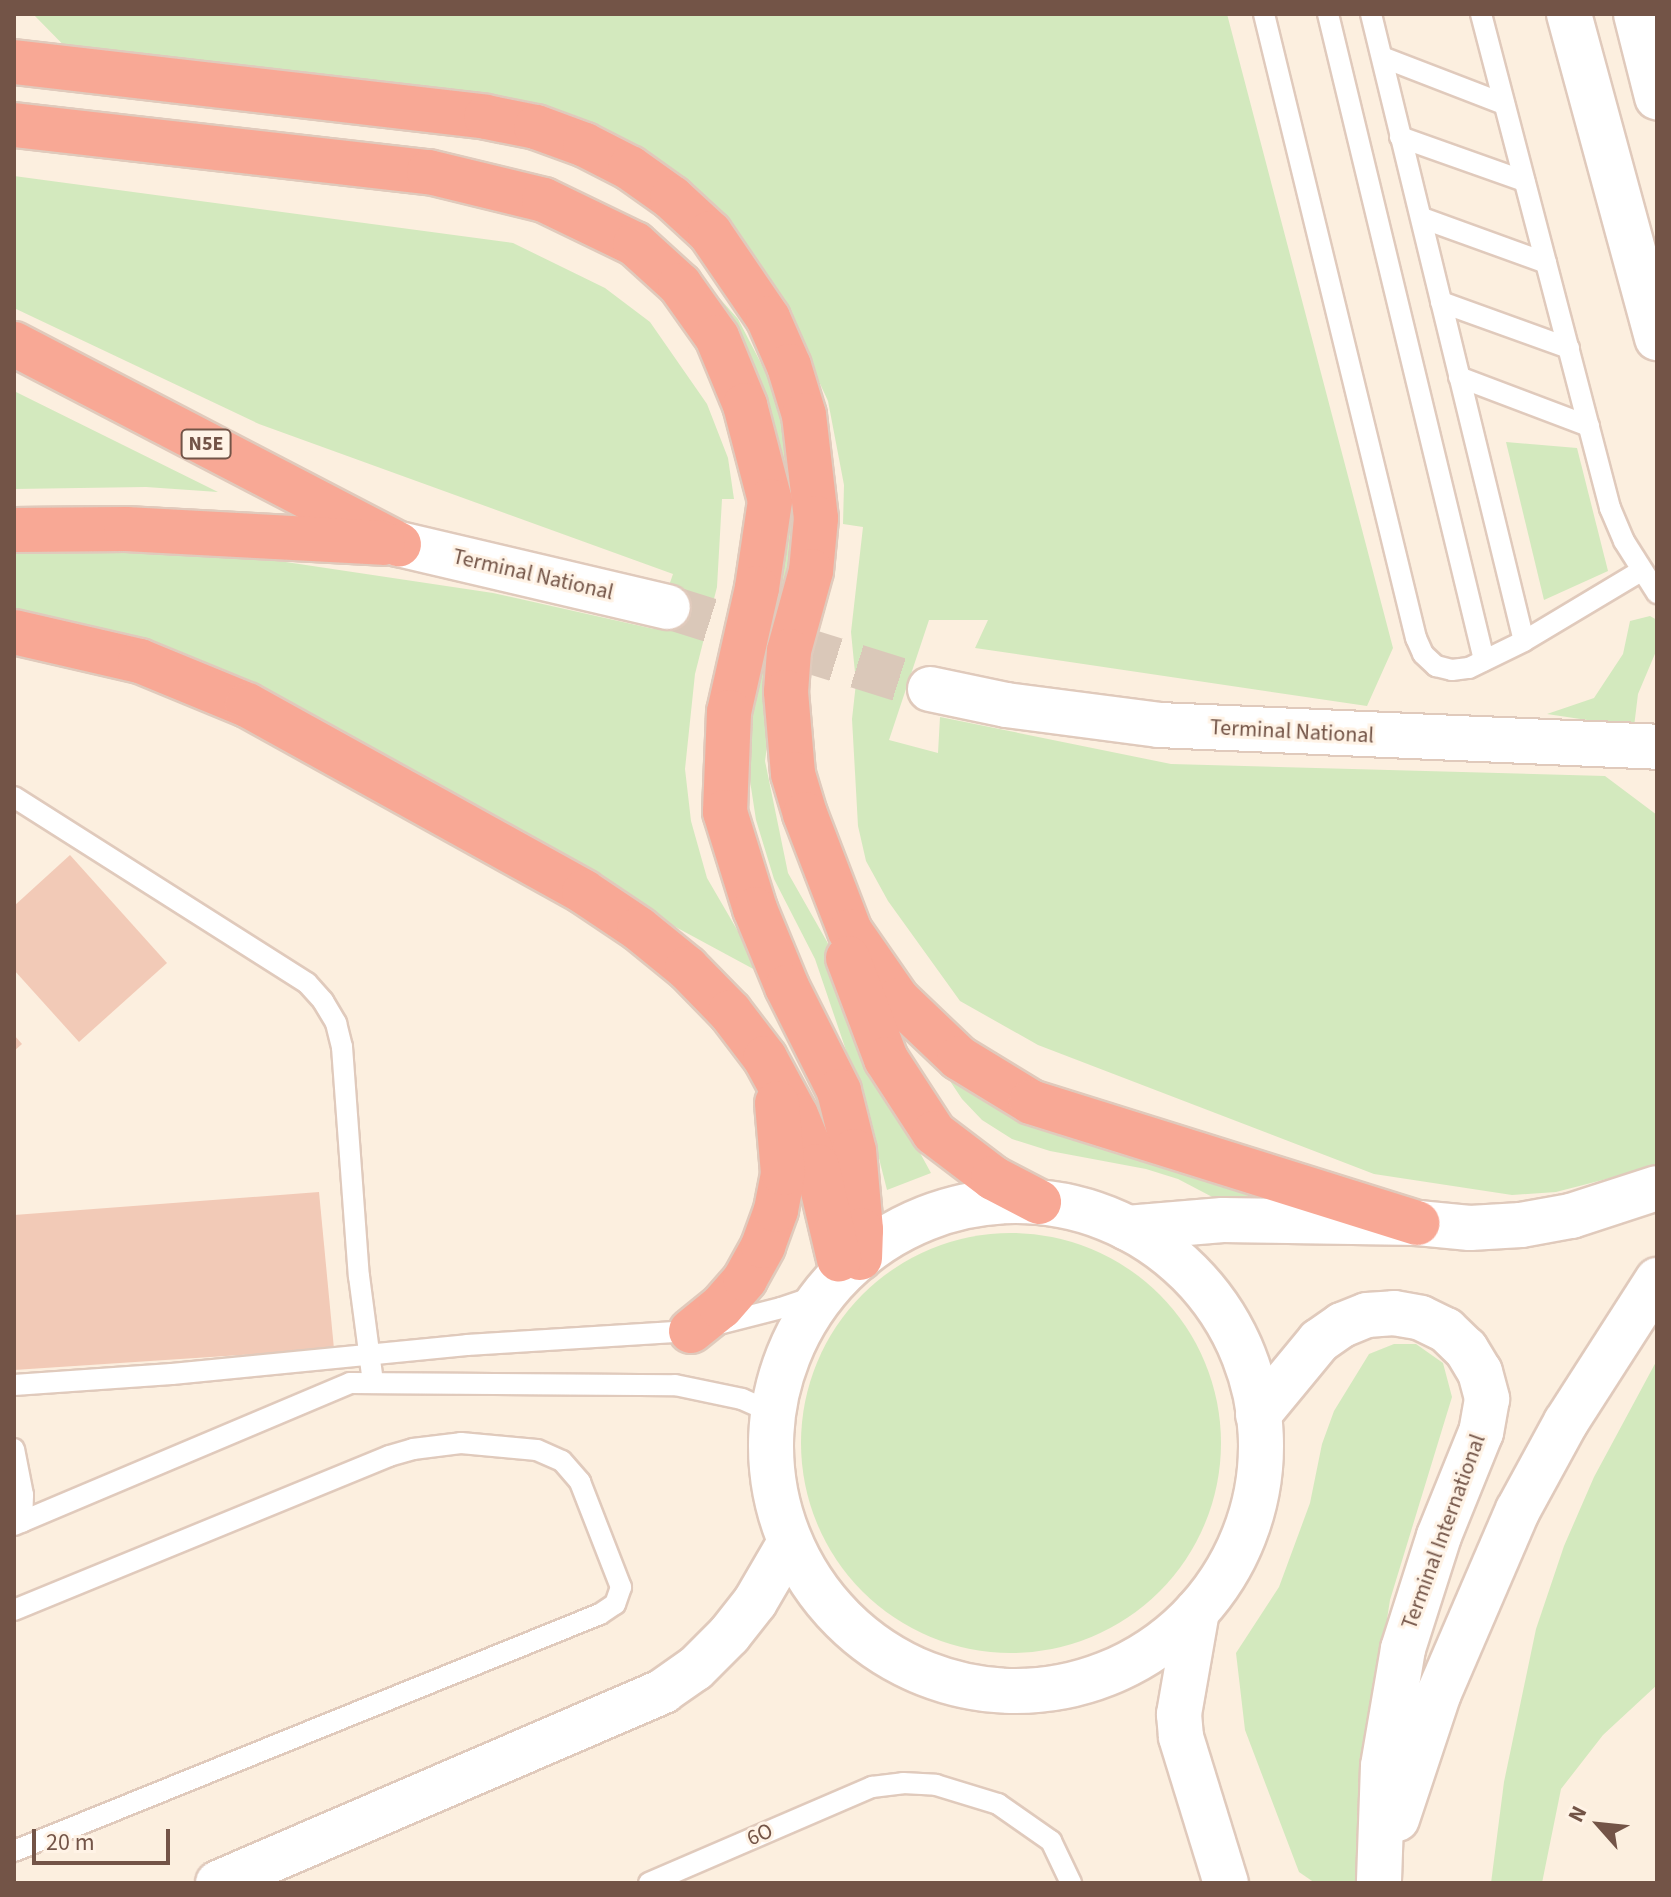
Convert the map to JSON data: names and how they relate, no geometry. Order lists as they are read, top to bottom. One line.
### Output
{"streets":{"highway":["N5E"],"main road":["Terminal National","Terminal International"],"lane":["6O"]},"crossings":[["N5E","Terminal National"]],"scale_bar":"20 m","north":"top left"}
